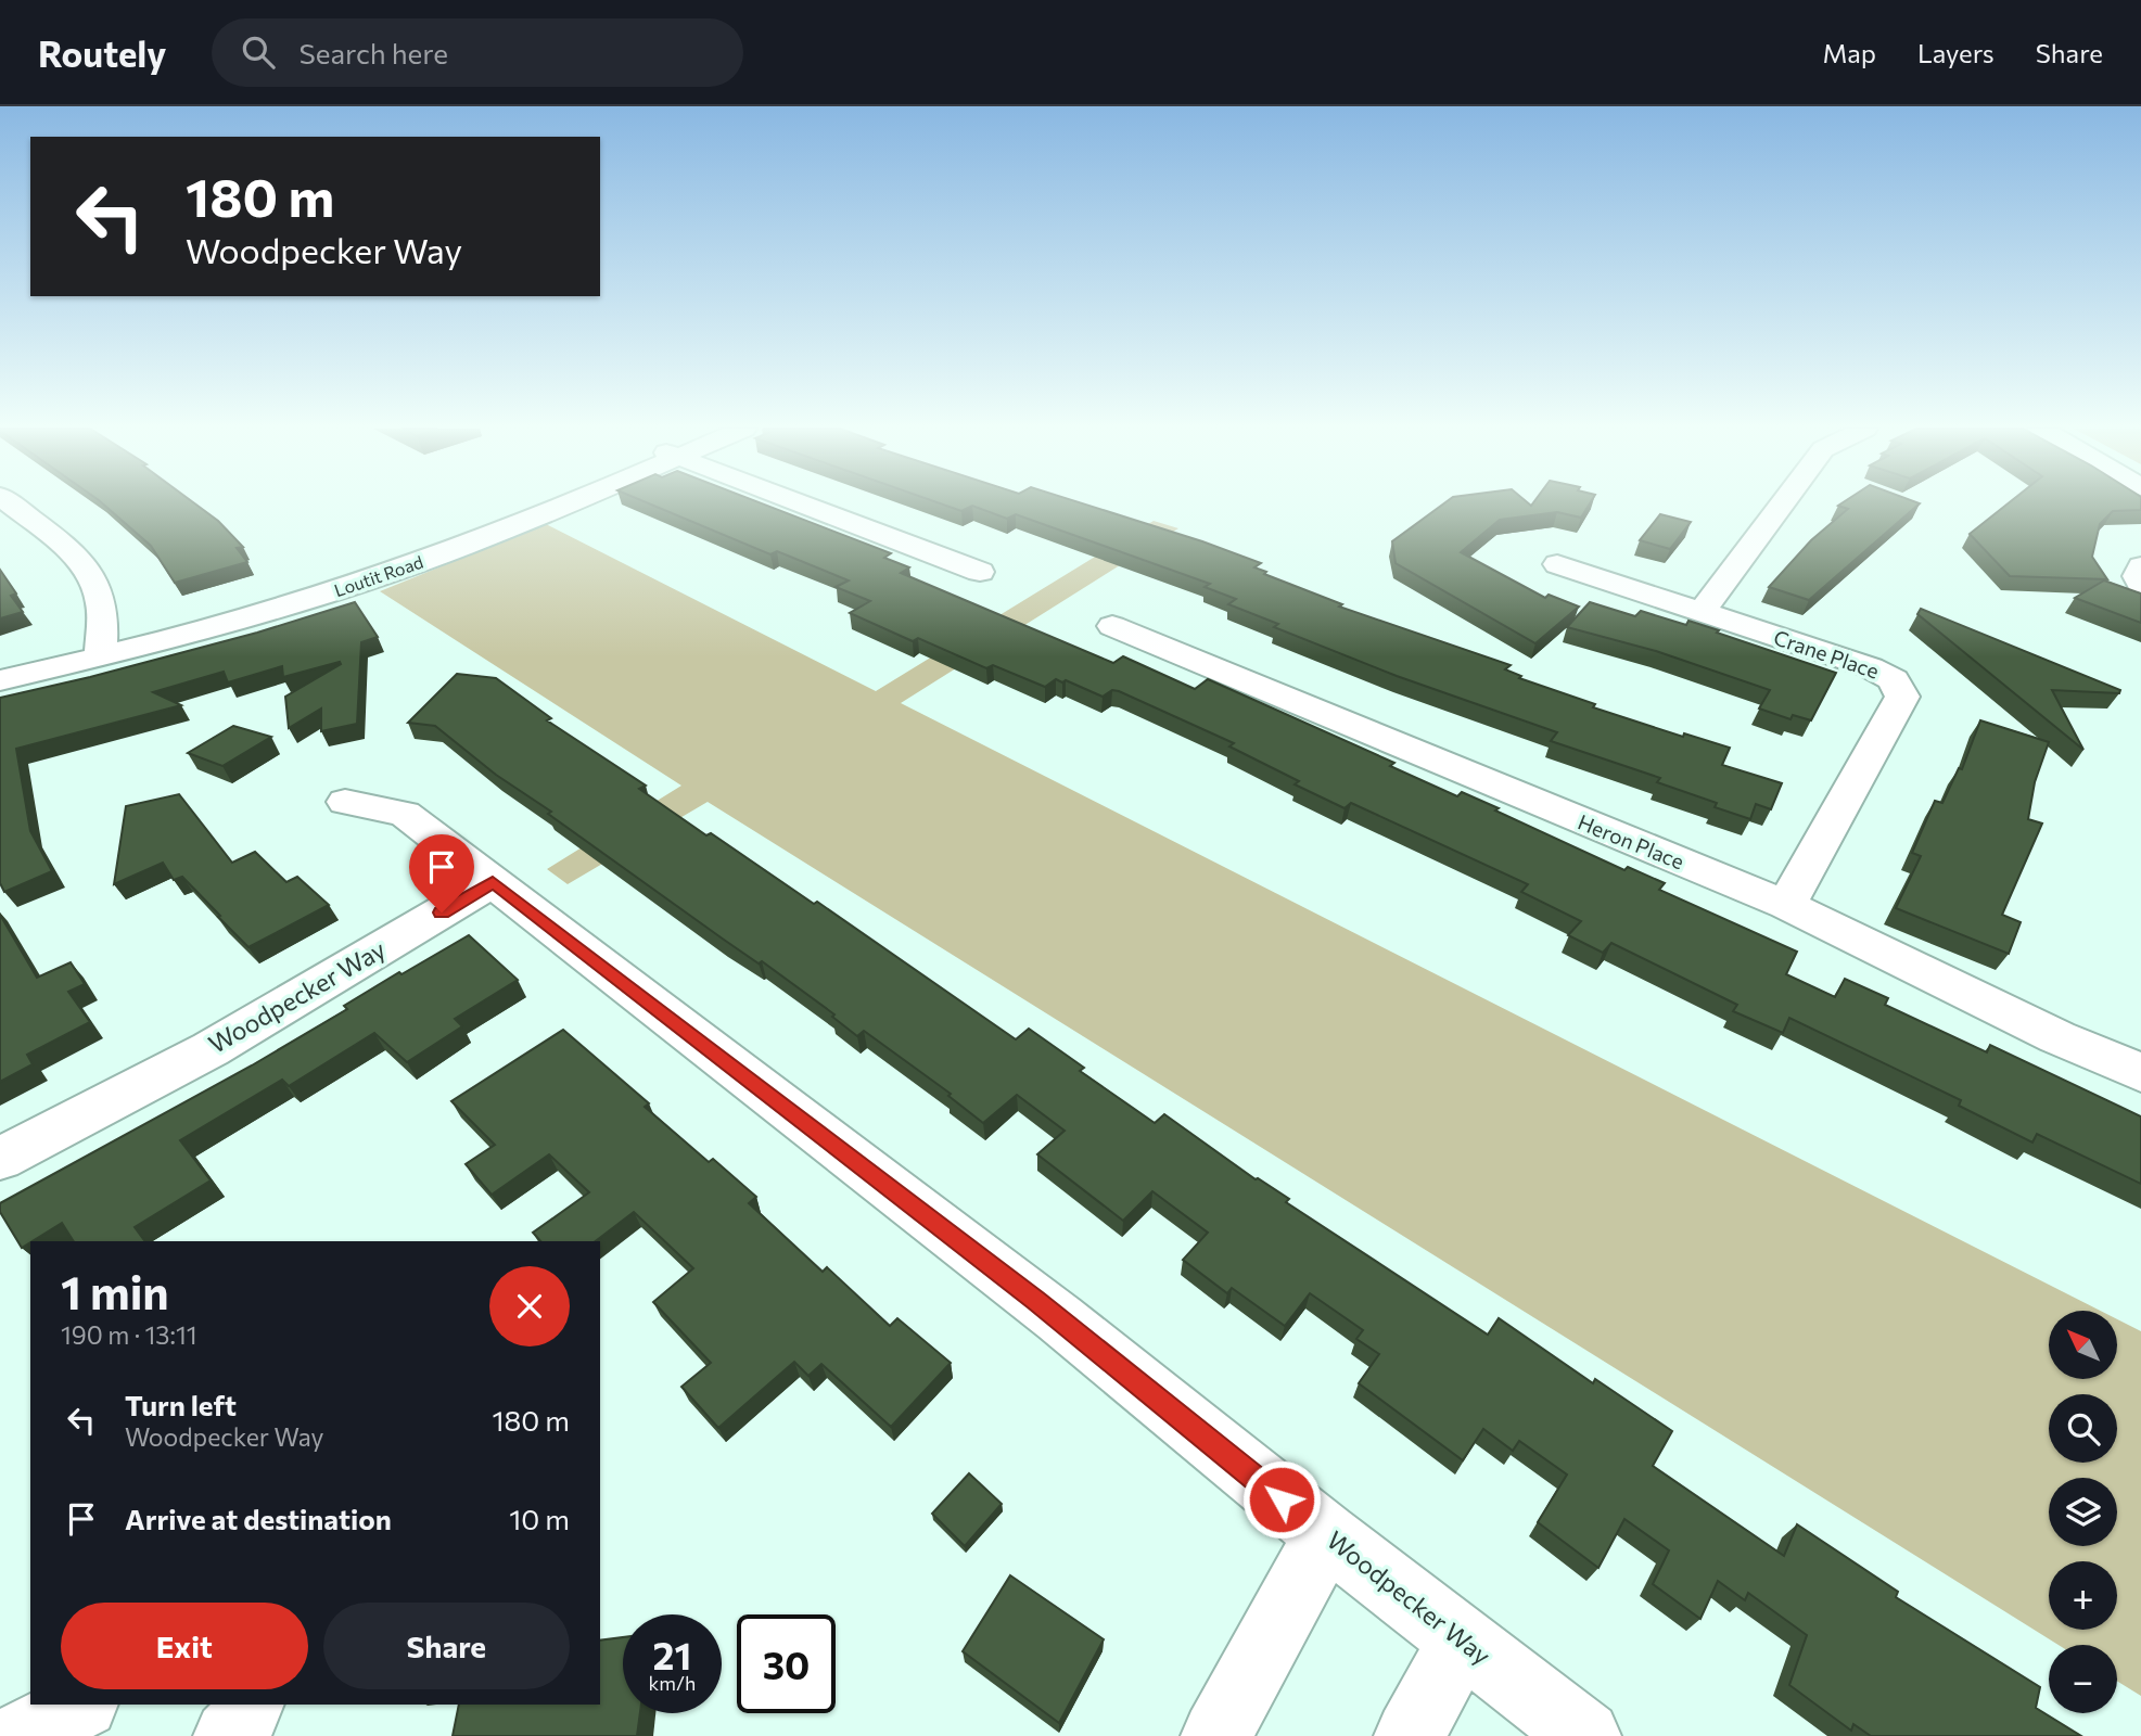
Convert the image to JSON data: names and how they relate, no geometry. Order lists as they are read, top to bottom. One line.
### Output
{"streets":{"street":["Loutit Road","Crane Place","Heron Place","Woodpecker Way"]},"crossings":[["Crane Place","Heron Place"]],"north":"top left","page":{"header":"Routely","search":"Search here","nav":["Map","Layers","Share"],"turn":["180 m","Woodpecker Way"],"heading":["1 min","190 m · 13:11"],"map_buttons":["+","−"],"list":[{"name":"Turn left","note":"Woodpecker Way","value":"180 m"},{"name":"Arrive at destination","value":"10 m"}],"buttons":["Exit","Share"],"speed":"21 km/h","limit":"30"}}
